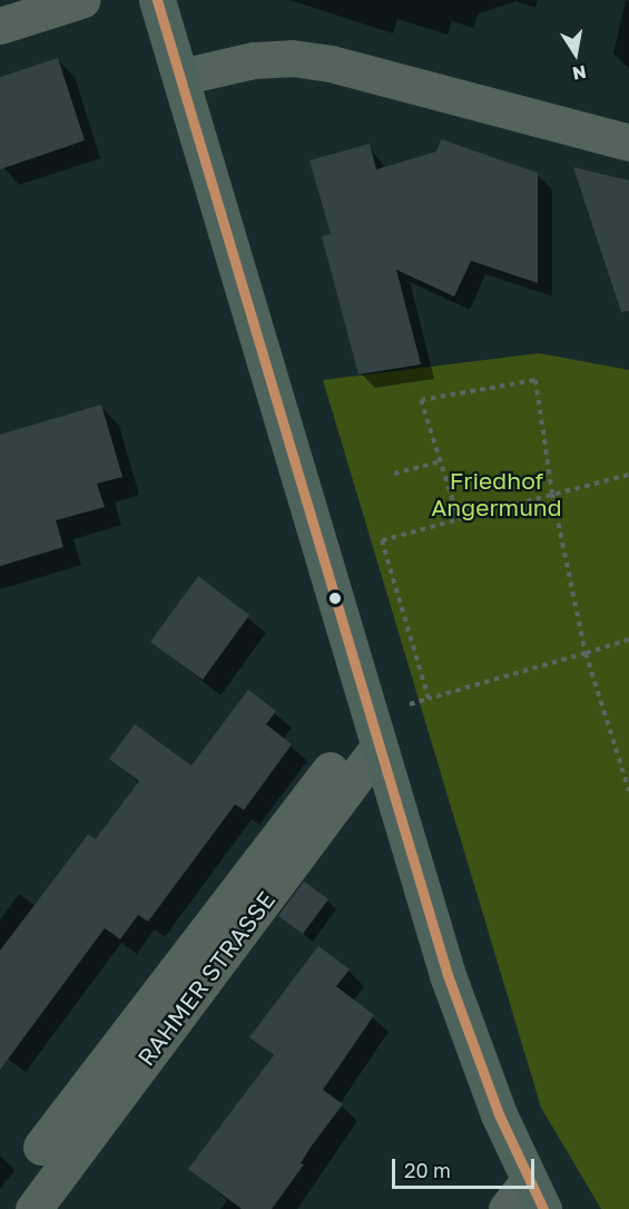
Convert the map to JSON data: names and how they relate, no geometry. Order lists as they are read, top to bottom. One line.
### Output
{"streets":{"street":["RAHMER STRASSE"]},"parks":["Friedhof Angermund"],"scale_bar":"20 m","north":"bottom"}
